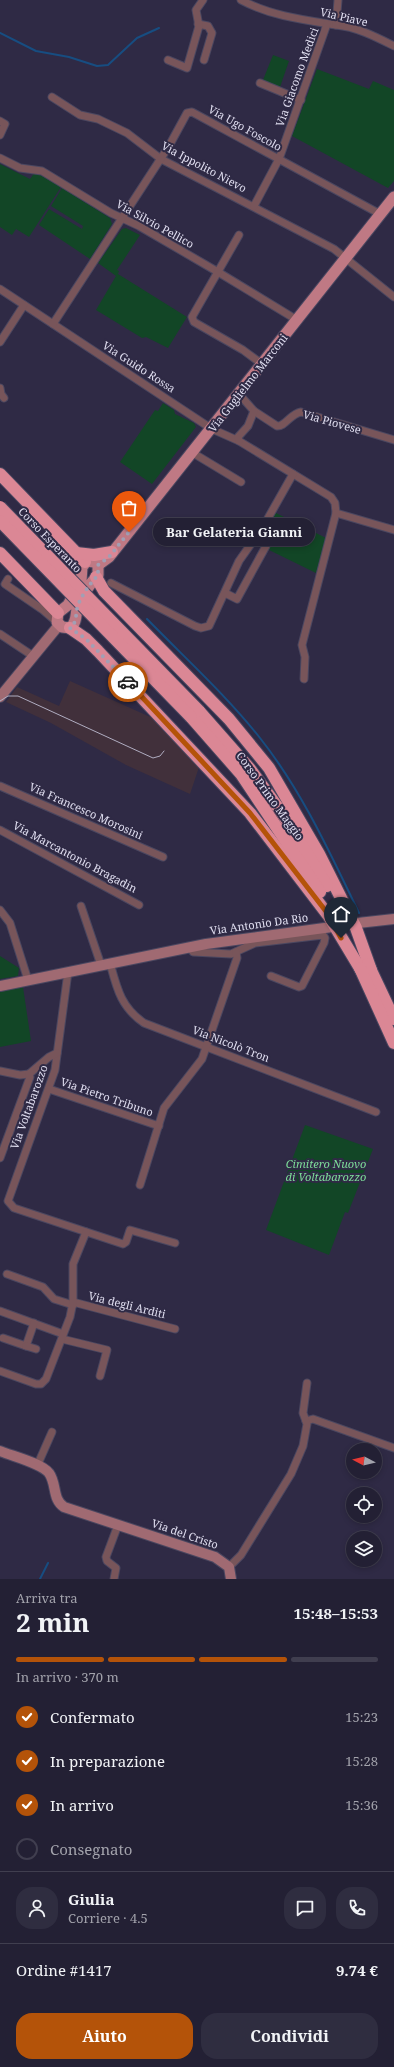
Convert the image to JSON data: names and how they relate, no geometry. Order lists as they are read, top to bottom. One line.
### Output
{"streets":{"highway":["Corso Esperanto","Corso Primo Maggio"],"main road":["Via Guglielmo Marconi"],"street":["Via Piave","Via Giacomo Medici","Via Ugo Foscolo","Via Ippolito Nievo","Via Silvio Pellico","Via Guido Rossa","Via Piovese","Via Francesco Morosini","Via Marcantonio Bragadin","Via Antonio Da Rio","Via Nicolò Tron","Via Pietro Tribuno","Via Voltabarozzo","Via degli Arditi","Via del Cristo"]},"crossings":[["Via Piave","Via Giacomo Medici"],["Via Giacomo Medici","Via Ugo Foscolo"],["Via Giacomo Medici","Via Ippolito Nievo"],["Via Ugo Foscolo","Via Ippolito Nievo"],["Via Ugo Foscolo","Via Silvio Pellico"],["Via Ugo Foscolo","Via Guglielmo Marconi"],["Via Ippolito Nievo","Via Guglielmo Marconi"],["Via Silvio Pellico","Via Guglielmo Marconi"],["Via Guido Rossa","Via Guglielmo Marconi"],["Via Guglielmo Marconi","Via Piovese"],["Corso Esperanto","Corso Primo Maggio"],["Via Antonio Da Rio","Via Nicolò Tron"],["Via Antonio Da Rio","Via Pietro Tribuno"],["Via Antonio Da Rio","Via Voltabarozzo"],["Via Nicolò Tron","Via Pietro Tribuno"],["Via Pietro Tribuno","Via Voltabarozzo"],["Via Voltabarozzo","Via degli Arditi"]],"parks":["Cimitero Nuovo di Voltabarozzo"],"places":["Bar Gelateria Gianni"],"north":"left","page":{"bubble":"Bar Gelateria Gianni","heading":["2 min","Arriva tra","15:48–15:53"],"panel":["Giulia","Corriere · 4.5","Ordine #1417","9.74 €"],"bar":"In arrivo · 370 m","list":[["Confermato","15:23"],["In preparazione","15:28"],["In arrivo","15:36"],"Consegnato"],"buttons":["Aiuto","Condividi"]}}
